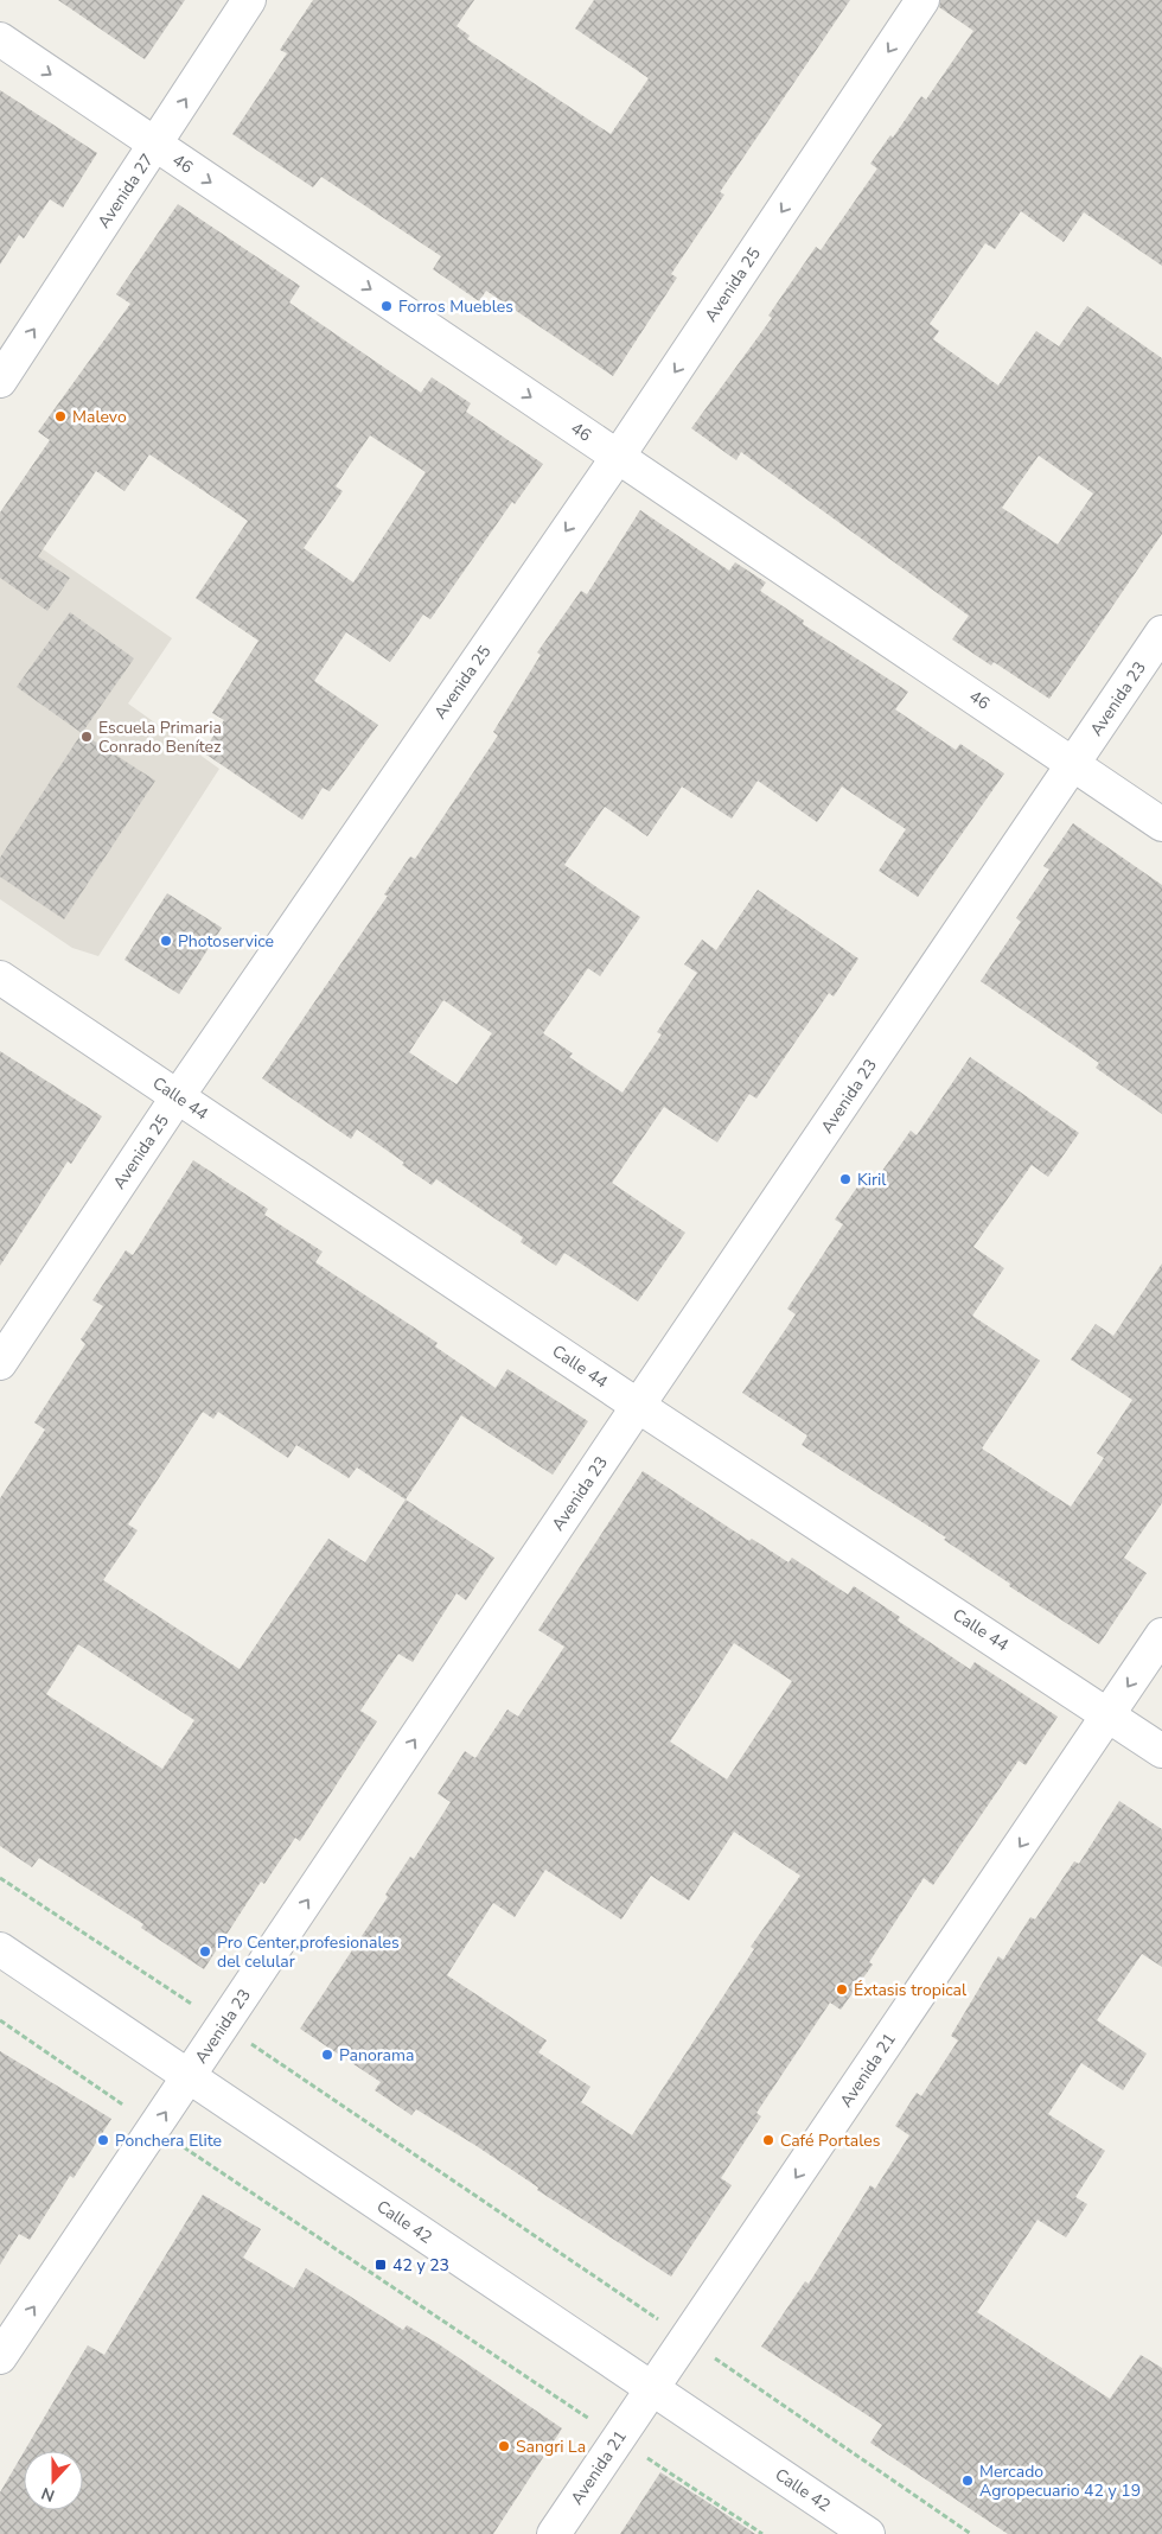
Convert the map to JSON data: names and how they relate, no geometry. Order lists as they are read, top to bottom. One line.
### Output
{"streets":{"street":["46","Avenida 27","Avenida 25","Avenida 23","Calle 44","Avenida 21","Calle 42"]},"crossings":[["46","Avenida 27"],["46","Avenida 25"],["46","Avenida 23"],["Avenida 25","Calle 44"],["Avenida 23","Calle 44"],["Avenida 23","Calle 42"],["Calle 44","Avenida 21"],["Avenida 21","Calle 42"]],"one_way":["46","Avenida 27","Avenida 25","Avenida 23","Avenida 21"],"places":{"other":["Forros Muebles","Malevo","Escuela Primaria Conrado Benítez","Photoservice","Kiril","Pro Center,profesionales del celular","Éxtasis tropical","Panorama","Ponchera Elite","Café Portales","Sangri La","Mercado Agropecuario 42 y 19"],"transit":["42 y 23"]},"north":"bottom"}
